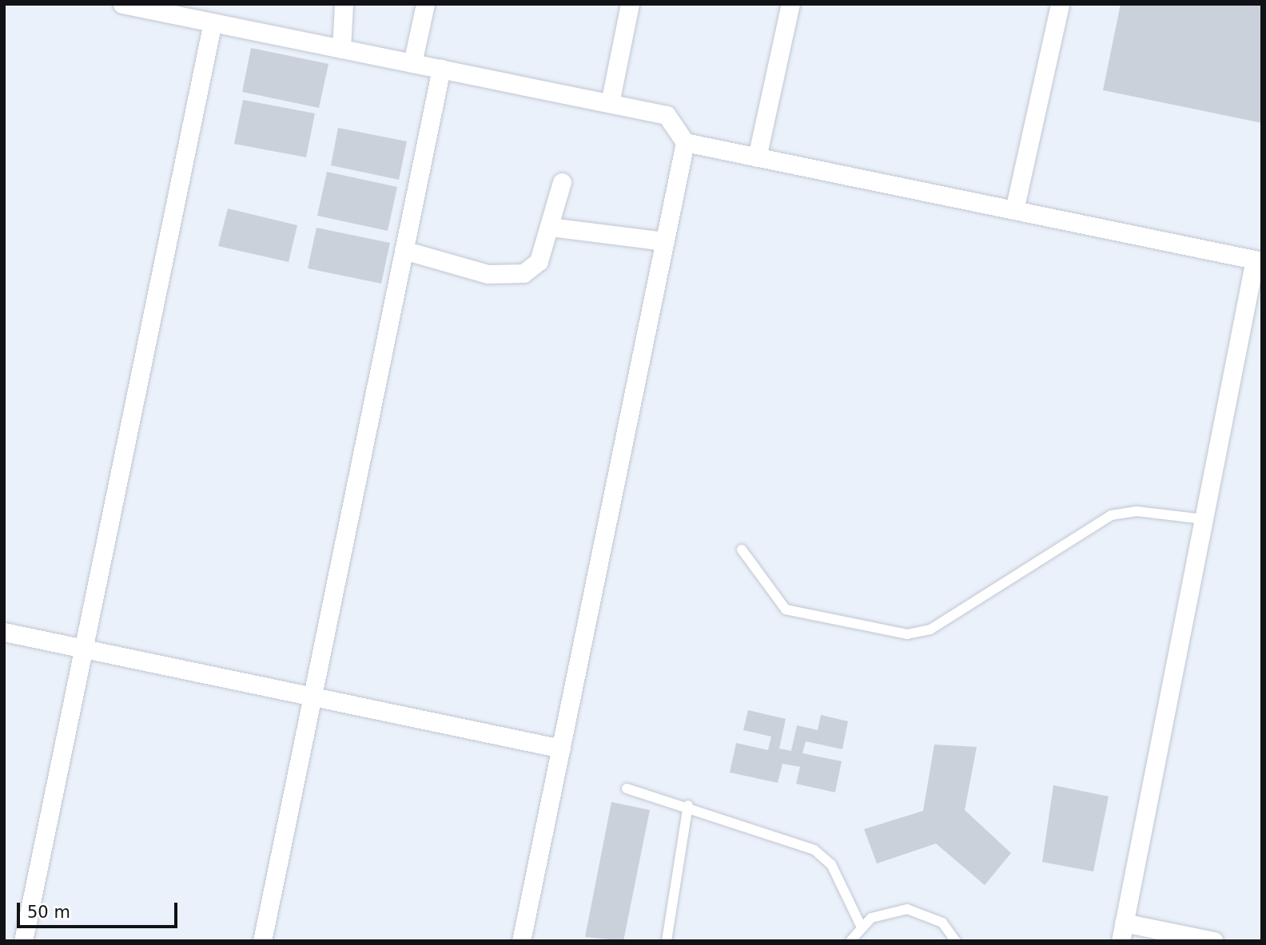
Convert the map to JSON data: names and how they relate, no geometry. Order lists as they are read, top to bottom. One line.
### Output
{"scale_bar":"50 m"}
